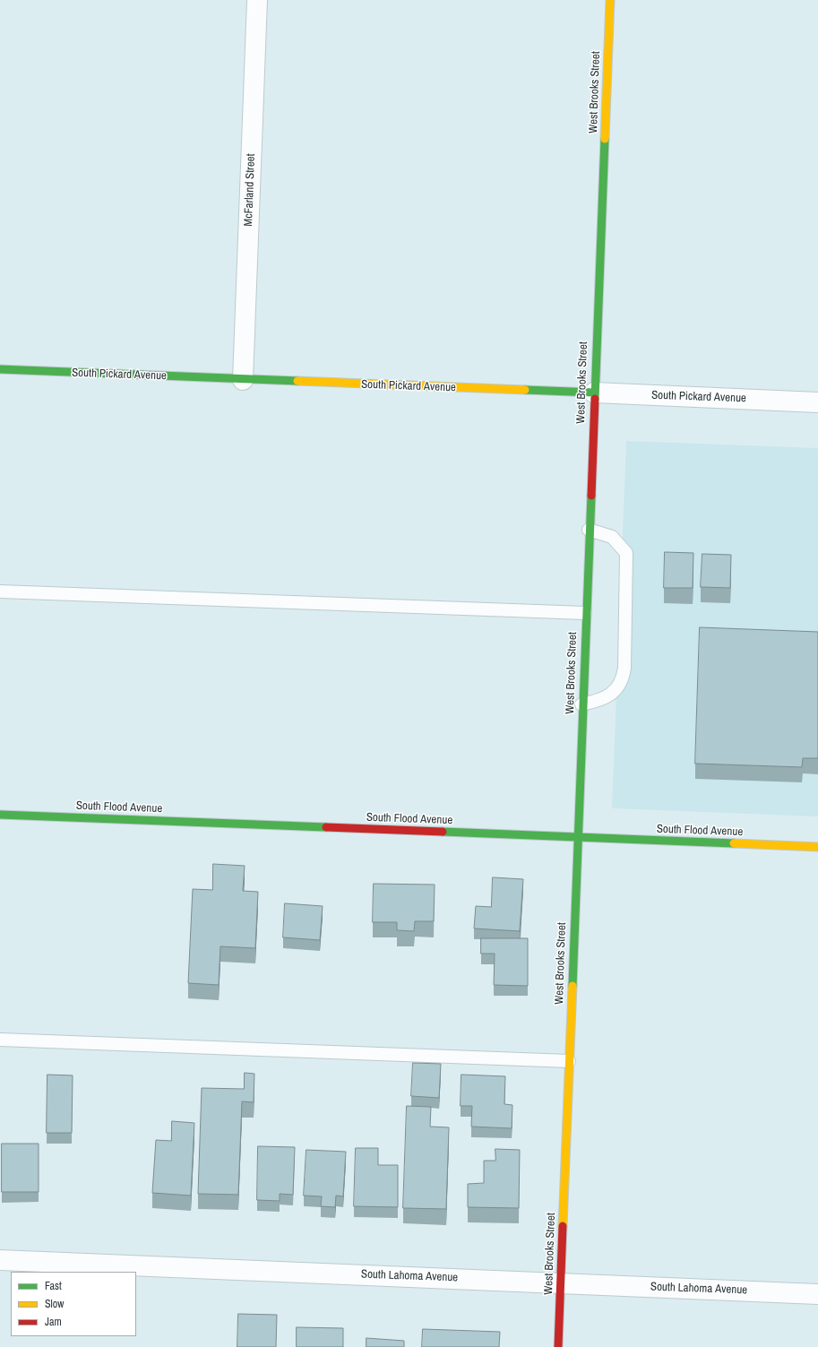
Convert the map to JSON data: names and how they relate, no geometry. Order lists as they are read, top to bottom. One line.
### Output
{"streets":{"street":["West Brooks Street","McFarland Street","South Pickard Avenue","South Flood Avenue","South Lahoma Avenue"]},"crossings":[["West Brooks Street","South Pickard Avenue"],["West Brooks Street","South Flood Avenue"],["West Brooks Street","South Lahoma Avenue"],["McFarland Street","South Pickard Avenue"]],"legend":["Fast","Slow","Jam"]}
